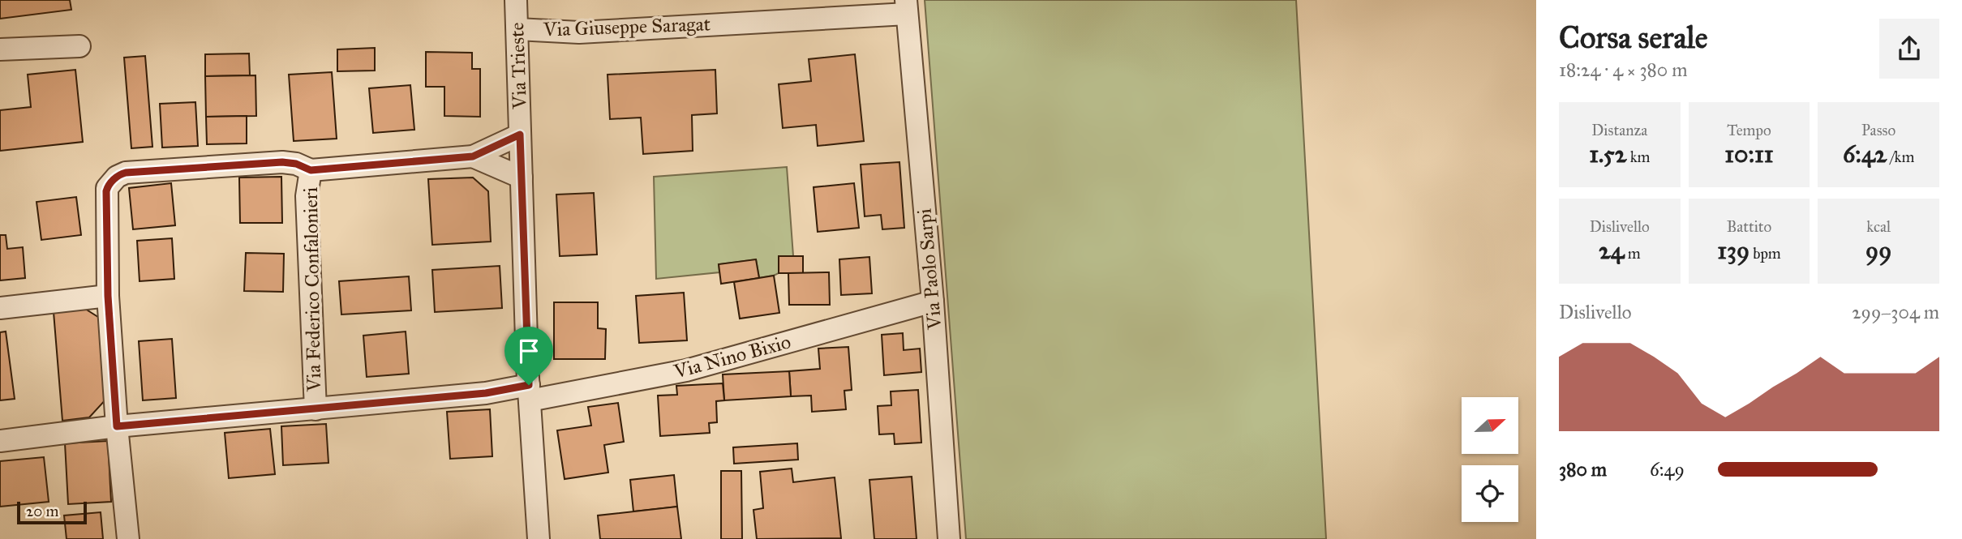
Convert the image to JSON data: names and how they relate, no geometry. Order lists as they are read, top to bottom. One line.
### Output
{"streets":{"street":["Via Giuseppe Saragat","Via Trieste","Via Paolo Sarpi","Via Federico Confalonieri","Via Nino Bixio"]},"crossings":[["Via Giuseppe Saragat","Via Trieste"],["Via Giuseppe Saragat","Via Paolo Sarpi"],["Via Trieste","Via Nino Bixio"],["Via Paolo Sarpi","Via Nino Bixio"],["Via Federico Confalonieri","Via Nino Bixio"]],"scale_bar":"20 m","north":"right","page":{"heading":["Corsa serale","18:24 · 4 × 380 m"],"stats":[["Distanza","1.52 km"],["Tempo","10:11"],["Passo","6:42 /km"],["Dislivello","24 m"],["Battito","139 bpm"],["kcal","99"]],"chart":["Dislivello","299–304 m"],"list":[{"name":"380 m","note":"6:49"}],"scale":"20 m"}}
